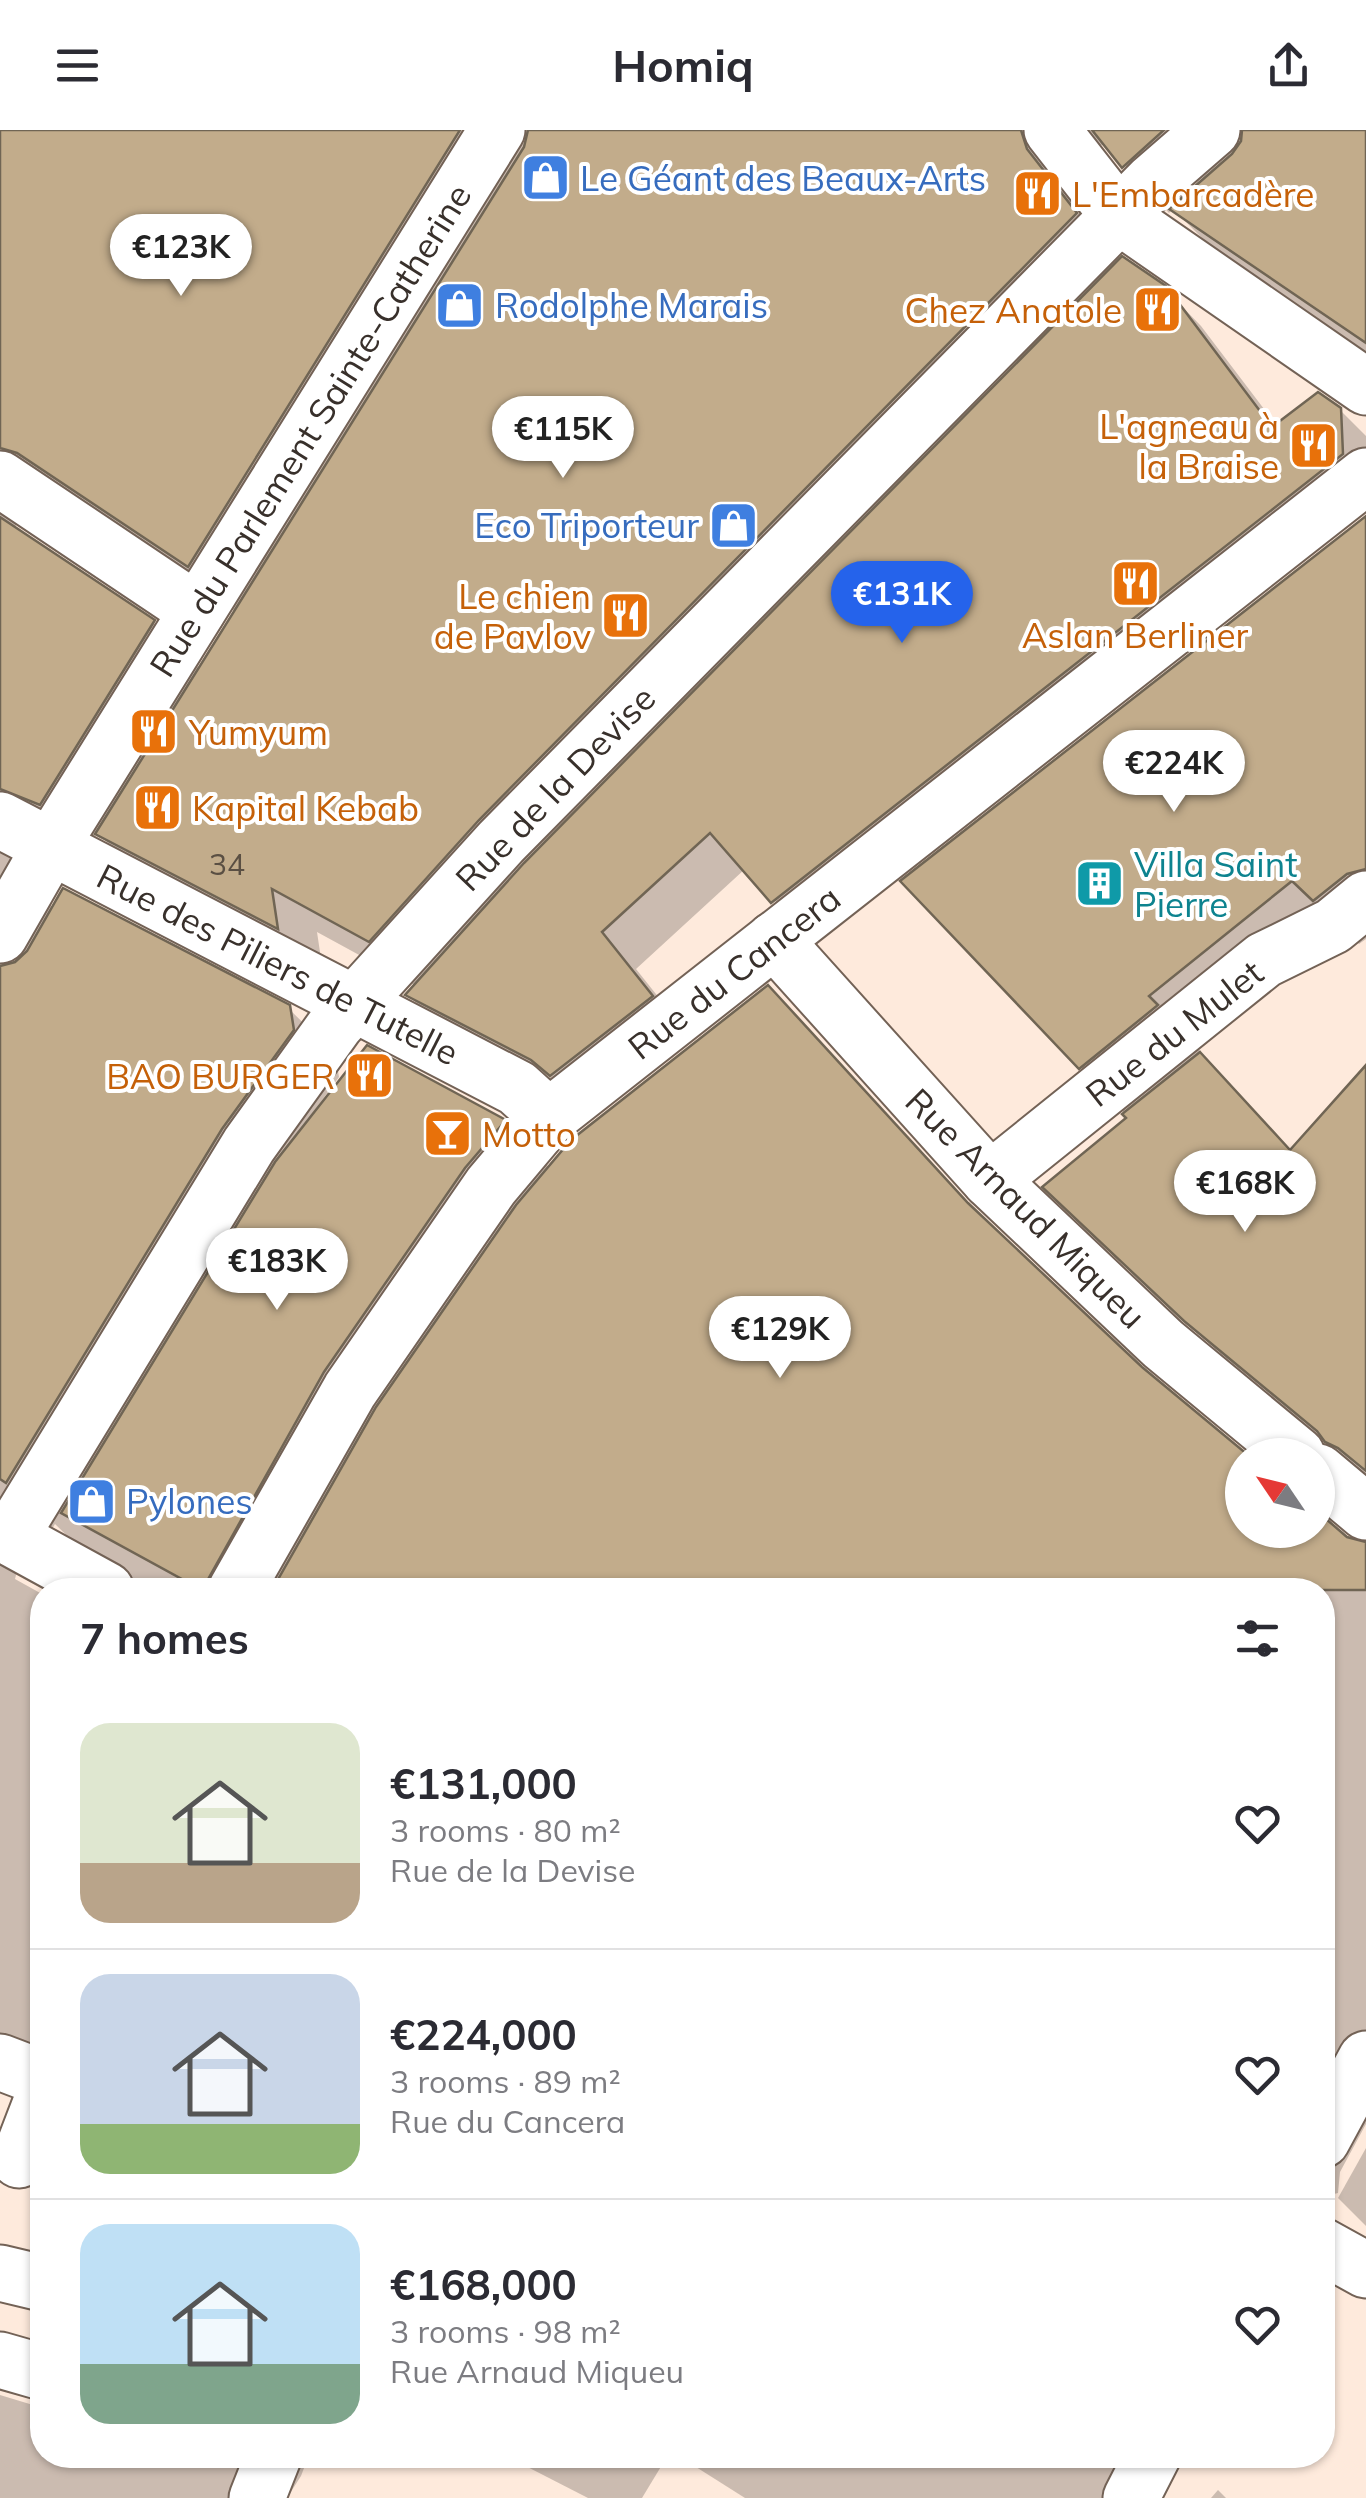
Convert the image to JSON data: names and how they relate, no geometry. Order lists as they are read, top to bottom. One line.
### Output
{"streets":{"street":["Rue du Parlement Sainte-Catherine","Rue de la Devise","Rue des Piliers de Tutelle","Rue du Cancera","Rue du Mulet","Rue Arnaud Miqueu"]},"crossings":[["Rue du Parlement Sainte-Catherine","Rue des Piliers de Tutelle"],["Rue de la Devise","Rue des Piliers de Tutelle"],["Rue des Piliers de Tutelle","Rue du Cancera"],["Rue du Cancera","Rue Arnaud Miqueu"],["Rue du Mulet","Rue Arnaud Miqueu"]],"places":{"shop":["Le Géant des Beaux-Arts","Rodolphe Marais","Eco Triporteur","Pylones"],"restaurant":["L'Embarcadère","Chez Anatole","L'agneau à la Braise","Aslan Berliner","Le chien de Pavlov","Yumyum","Kapital Kebab","BAO BURGER"],"building":["Villa Saint Pierre"],"bar":["Motto"]},"house_numbers":["34"],"north":"top left","page":{"header":"Homiq","price":["€123K","€115K","€131K","€224K","€168K","€183K","€129K"],"heading":"7 homes","list":[{"name":"€131,000","note":"3 rooms · 80 m² · Rue de la Devise"},{"name":"€224,000","note":"3 rooms · 89 m² · Rue du Cancera"},{"name":"€168,000","note":"3 rooms · 98 m² · Rue Arnaud Miqueu"}]}}
